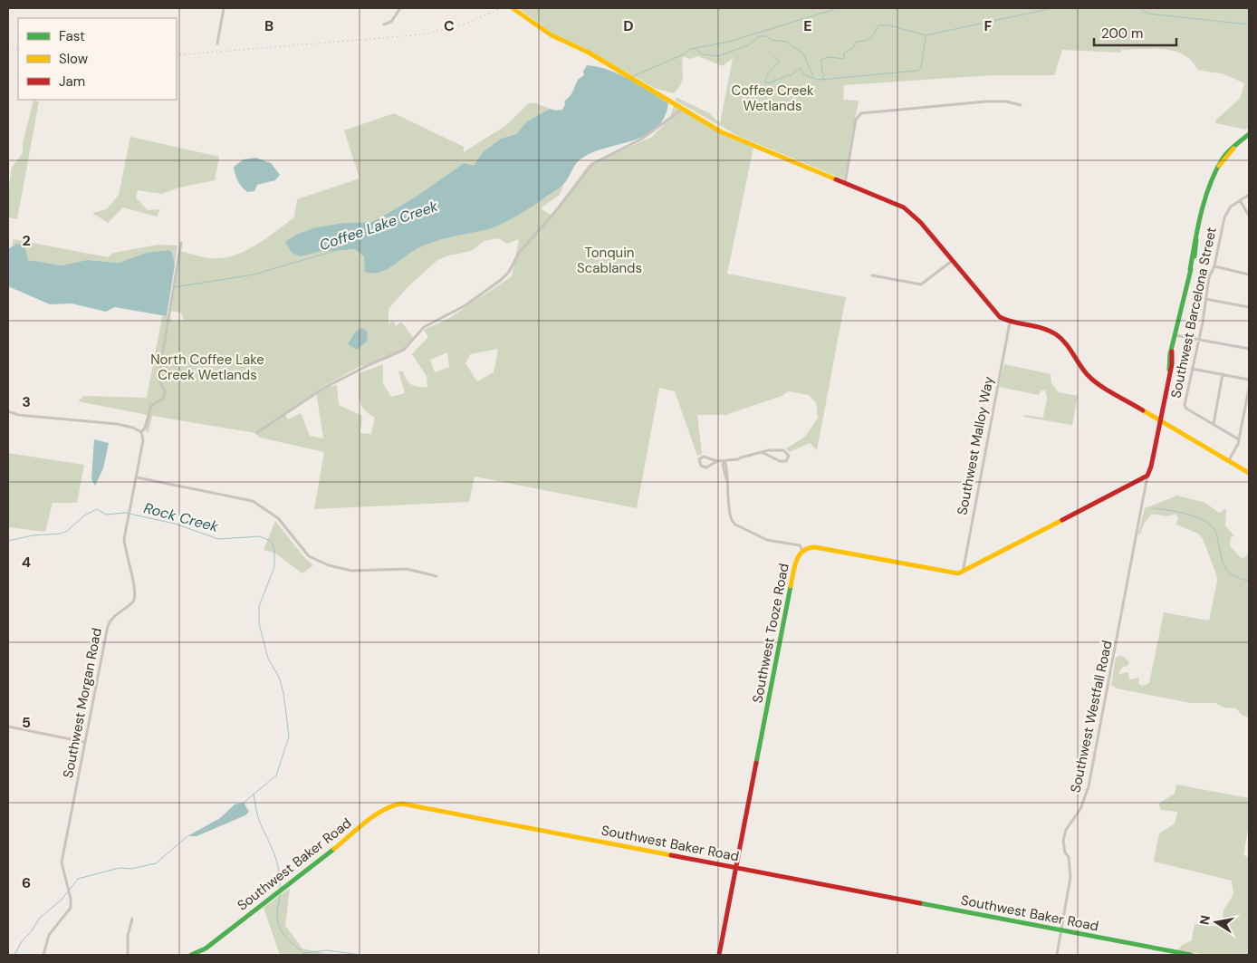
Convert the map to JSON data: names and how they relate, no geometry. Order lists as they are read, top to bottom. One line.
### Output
{"streets":{"main road":["Southwest Tooze Road","Southwest Baker Road"],"street":["Southwest Barcelona Street","Southwest Malloy Way","Southwest Morgan Road","Southwest Westfall Road"]},"crossings":[["Southwest Malloy Way","Southwest Tooze Road"],["Southwest Tooze Road","Southwest Baker Road"],["Southwest Westfall Road","Southwest Baker Road"]],"water":["Coffee Lake Creek","Rock Creek"],"parks":["Coffee Creek Wetlands","Tonquin Scablands","North Coffee Lake Creek Wetlands"],"legend":["Fast","Slow","Jam"],"scale_bar":"200 m","north":"left","grid":{"columns":["B","C","D","E","F"],"rows":["2","3","4","5","6"]}}
